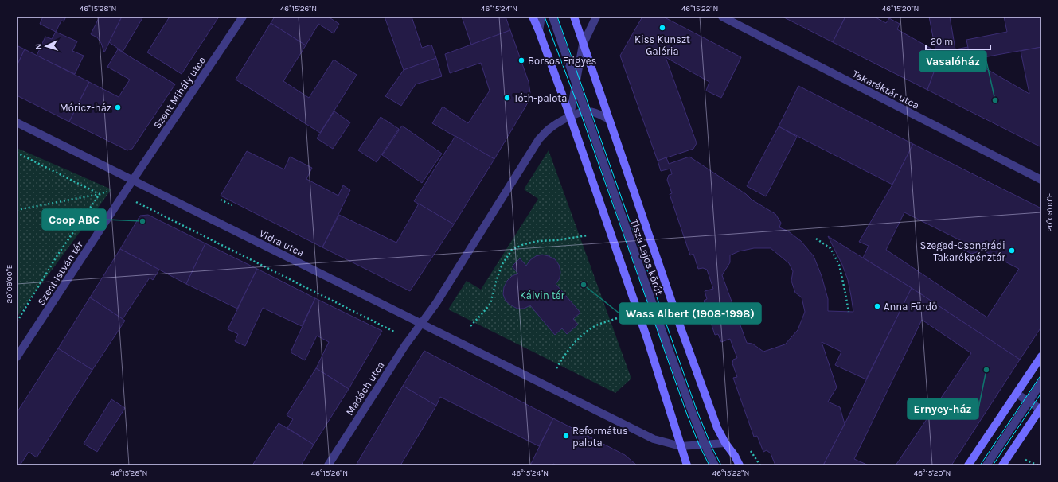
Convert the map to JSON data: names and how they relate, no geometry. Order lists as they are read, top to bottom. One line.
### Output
{"streets":{"street":["Takaréktár utca","Szent Mihály utca","Vidra utca","Tisza Lajos körút","Szent István tér","Madách utca"]},"crossings":[["Szent Mihály utca","Vidra utca"],["Szent Mihály utca","Szent István tér"],["Vidra utca","Szent István tér"],["Vidra utca","Madách utca"]],"parks":["Kálvin tér"],"places":["Kiss Kunszt Galéria","Borsos Frigyes","Tóth-palota","Vasalóház","Móricz-ház","Coop ABC","Szeged-Csongrádi Takarékpénztár","Wass Albert (1908-1998)","Anna Fürdő","Ernyey-ház","Református palota"],"scale_bar":"20 m","north":"left","coordinates":["46°15'28\"N","46°15'26\"N","46°15'24\"N","46°15'22\"N","46°15'20\"N","20°09'00\"E"]}
